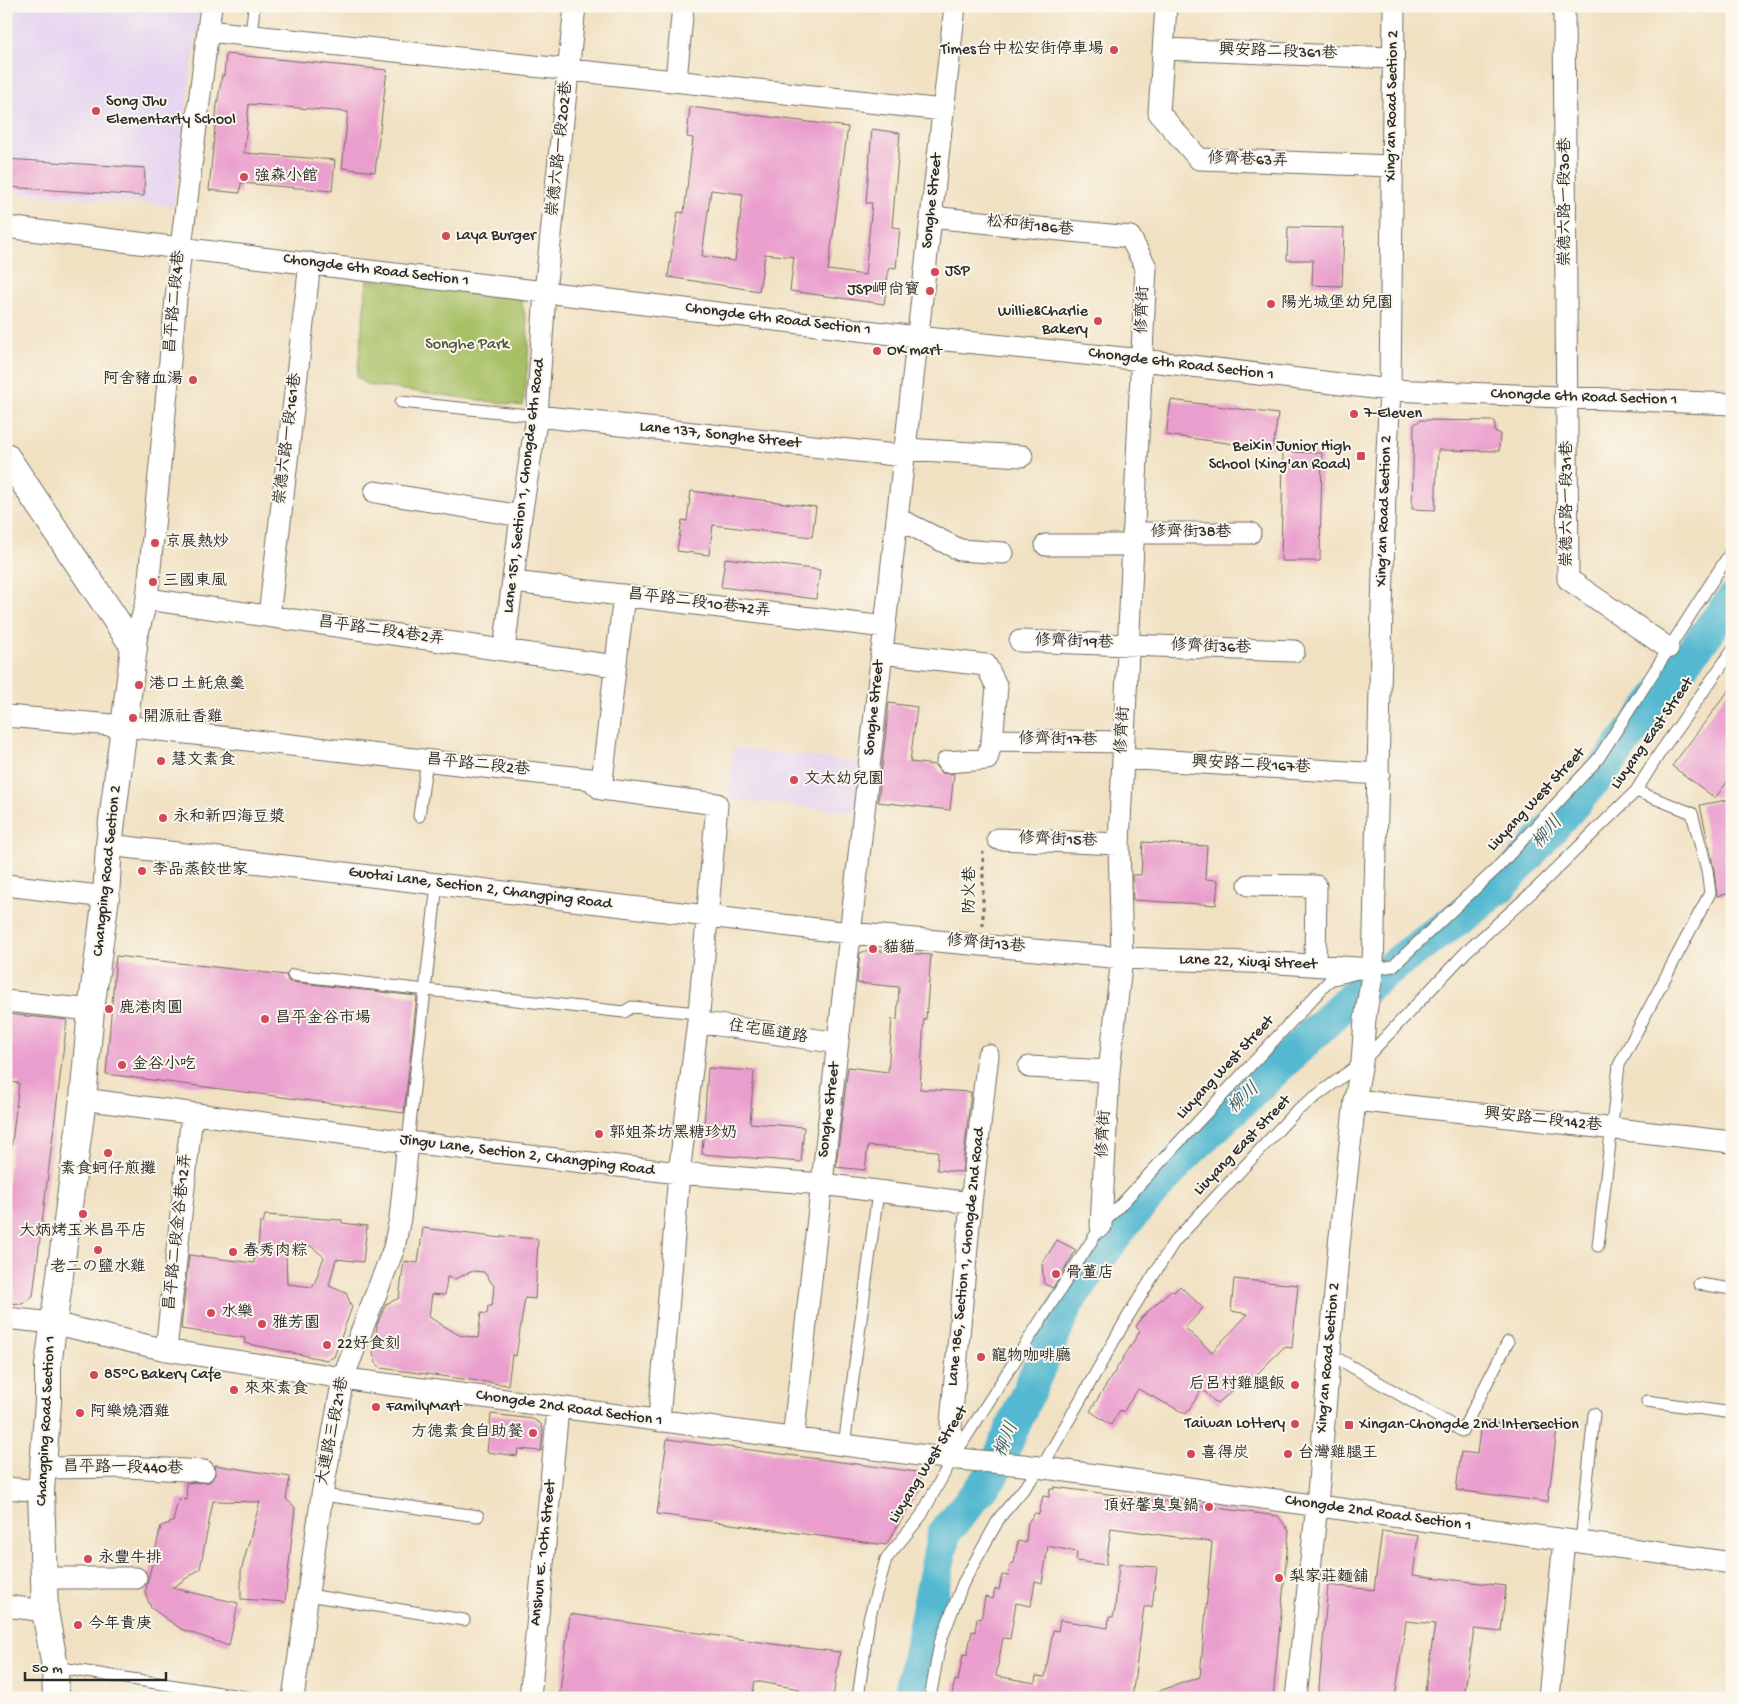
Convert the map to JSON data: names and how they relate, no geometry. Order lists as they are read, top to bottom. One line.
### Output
{"streets":{"street":["興安路二段361巷","Xing’an Road Section 2","崇德六路一段202巷","修齊巷63弄","Songhe Street","崇德六路一段30巷","松和街186巷","Chongde 6th Road Section 1","昌平路二段4巷","修齊街","Lane 137, Songhe Street","崇德六路一段161巷","Lane 151, Section 1, Chongde 6th Road","崇德六路一段31巷","修齊街38巷","昌平路二段10巷72弄","昌平路二段4巷2弄","修齊街19巷","修齊街36巷","修齊街17巷","昌平路二段2巷","興安路二段167巷","修齊街15巷","Changping Road Section 2","Guotai Lane, Section 2, Changping Road","修齊街13巷","Lane 22, Xiuqi Street","住宅區道路","興安路二段142巷","Jingu Lane, Section 2, Changping Road","昌平路二段金谷巷12弄","Lane 186, Section 1, Chongde 2nd Road","Chongde 2nd Road Section 1","Changping Road Section 1","大連路三段21巷","昌平路一段440巷","Anshun E. 10th Street"],"lane":["Liuyang East Street","Liuyang West Street"],"path":["防火巷"]},"crossings":[["興安路二段361巷","Xing’an Road Section 2"],["興安路二段361巷","修齊巷63弄"],["Xing’an Road Section 2","修齊巷63弄"],["Xing’an Road Section 2","Chongde 6th Road Section 1"],["Xing’an Road Section 2","Liuyang East Street"],["Xing’an Road Section 2","興安路二段167巷"],["Xing’an Road Section 2","Liuyang West Street"],["Xing’an Road Section 2","Lane 22, Xiuqi Street"],["Xing’an Road Section 2","興安路二段142巷"],["Xing’an Road Section 2","Chongde 2nd Road Section 1"],["崇德六路一段202巷","Chongde 6th Road Section 1"],["崇德六路一段202巷","Lane 151, Section 1, Chongde 6th Road"],["Songhe Street","松和街186巷"],["Songhe Street","Chongde 6th Road Section 1"],["Songhe Street","Lane 137, Songhe Street"],["Songhe Street","昌平路二段10巷72弄"],["Songhe Street","Guotai Lane, Section 2, Changping Road"],["Songhe Street","修齊街13巷"],["Songhe Street","住宅區道路"],["Songhe Street","Jingu Lane, Section 2, Changping Road"],["Songhe Street","Chongde 2nd Road Section 1"],["崇德六路一段30巷","Chongde 6th Road Section 1"],["崇德六路一段30巷","崇德六路一段31巷"],["松和街186巷","修齊街"],["Chongde 6th Road Section 1","昌平路二段4巷"],["Chongde 6th Road Section 1","修齊街"],["Chongde 6th Road Section 1","崇德六路一段161巷"],["Chongde 6th Road Section 1","Lane 151, Section 1, Chongde 6th Road"],["Chongde 6th Road Section 1","崇德六路一段31巷"],["昌平路二段4巷","昌平路二段4巷2弄"],["昌平路二段4巷","Changping Road Section 2"],["修齊街","修齊街38巷"],["修齊街","修齊街19巷"],["修齊街","修齊街36巷"],["修齊街","修齊街17巷"],["修齊街","興安路二段167巷"],["修齊街","Liuyang West Street"],["修齊街","修齊街15巷"],["修齊街","修齊街13巷"],["修齊街","Lane 22, Xiuqi Street"],["Lane 137, Songhe Street","Lane 151, Section 1, Chongde 6th Road"],["崇德六路一段161巷","昌平路二段4巷2弄"],["Lane 151, Section 1, Chongde 6th Road","昌平路二段10巷72弄"],["Lane 151, Section 1, Chongde 6th Road","昌平路二段4巷2弄"],["崇德六路一段31巷","Liuyang West Street"],["修齊街19巷","修齊街36巷"],["Liuyang East Street","Chongde 2nd Road Section 1"],["修齊街17巷","興安路二段167巷"],["昌平路二段2巷","Changping Road Section 2"],["昌平路二段2巷","Guotai Lane, Section 2, Changping Road"],["Liuyang West Street","Lane 22, Xiuqi Street"],["Liuyang West Street","Lane 186, Section 1, Chongde 2nd Road"],["Liuyang West Street","Chongde 2nd Road Section 1"],["修齊街15巷","防火巷"],["Changping Road Section 2","Guotai Lane, Section 2, Changping Road"],["Changping Road Section 2","Jingu Lane, Section 2, Changping Road"],["Changping Road Section 2","Chongde 2nd Road Section 1"],["Changping Road Section 2","Changping Road Section 1"],["Guotai Lane, Section 2, Changping Road","修齊街13巷"],["修齊街13巷","Lane 22, Xiuqi Street"],["Jingu Lane, Section 2, Changping Road","昌平路二段金谷巷12弄"],["Jingu Lane, Section 2, Changping Road","Lane 186, Section 1, Chongde 2nd Road"],["Jingu Lane, Section 2, Changping Road","大連路三段21巷"],["昌平路二段金谷巷12弄","Chongde 2nd Road Section 1"],["Lane 186, Section 1, Chongde 2nd Road","Chongde 2nd Road Section 1"],["Chongde 2nd Road Section 1","Changping Road Section 1"],["Chongde 2nd Road Section 1","大連路三段21巷"],["Chongde 2nd Road Section 1","Anshun E. 10th Street"],["Changping Road Section 1","昌平路一段440巷"]],"water":["柳川"],"parks":["Songhe Park"],"places":{"other":["Times台中松安街停車場","Song Jhu Elementarty School","強森小館","Laya Burger","JSP","JSP岬尚寶","陽光城堡幼兒園","Willie&Charlie Bakery","OK mart","阿舍豬血湯","7-Eleven","京展熱炒","三國東風","港口土魠魚羹","開源社香雞","慧文素食","文太幼兒園","永和新四海豆漿","李品蒸餃世家","貓貓","鹿港肉圓","昌平金谷市場","金谷小吃","郭姐茶坊黑糖珍奶","素食蚵仔煎攤","大炳烤玉米昌平店","老二の鹽水雞","春秀肉粽","骨董店","水樂","雅芳園","22好食刻","寵物咖啡廳","85°C Bakery Cafe","后呂村雞腿飯","來來素食","FamilyMart","阿樂燒酒雞","Taiwan Lottery","方德素食自助餐","喜得炭","台灣雞腿王","頂好馨臭臭鍋","永豐牛排","梨家莊麵舖","今年貴庚"],"transit":["Beixin Junior High School (Xing'an Road)","Xingan-Chongde 2nd Intersection"]},"scale_bar":"50 m"}
